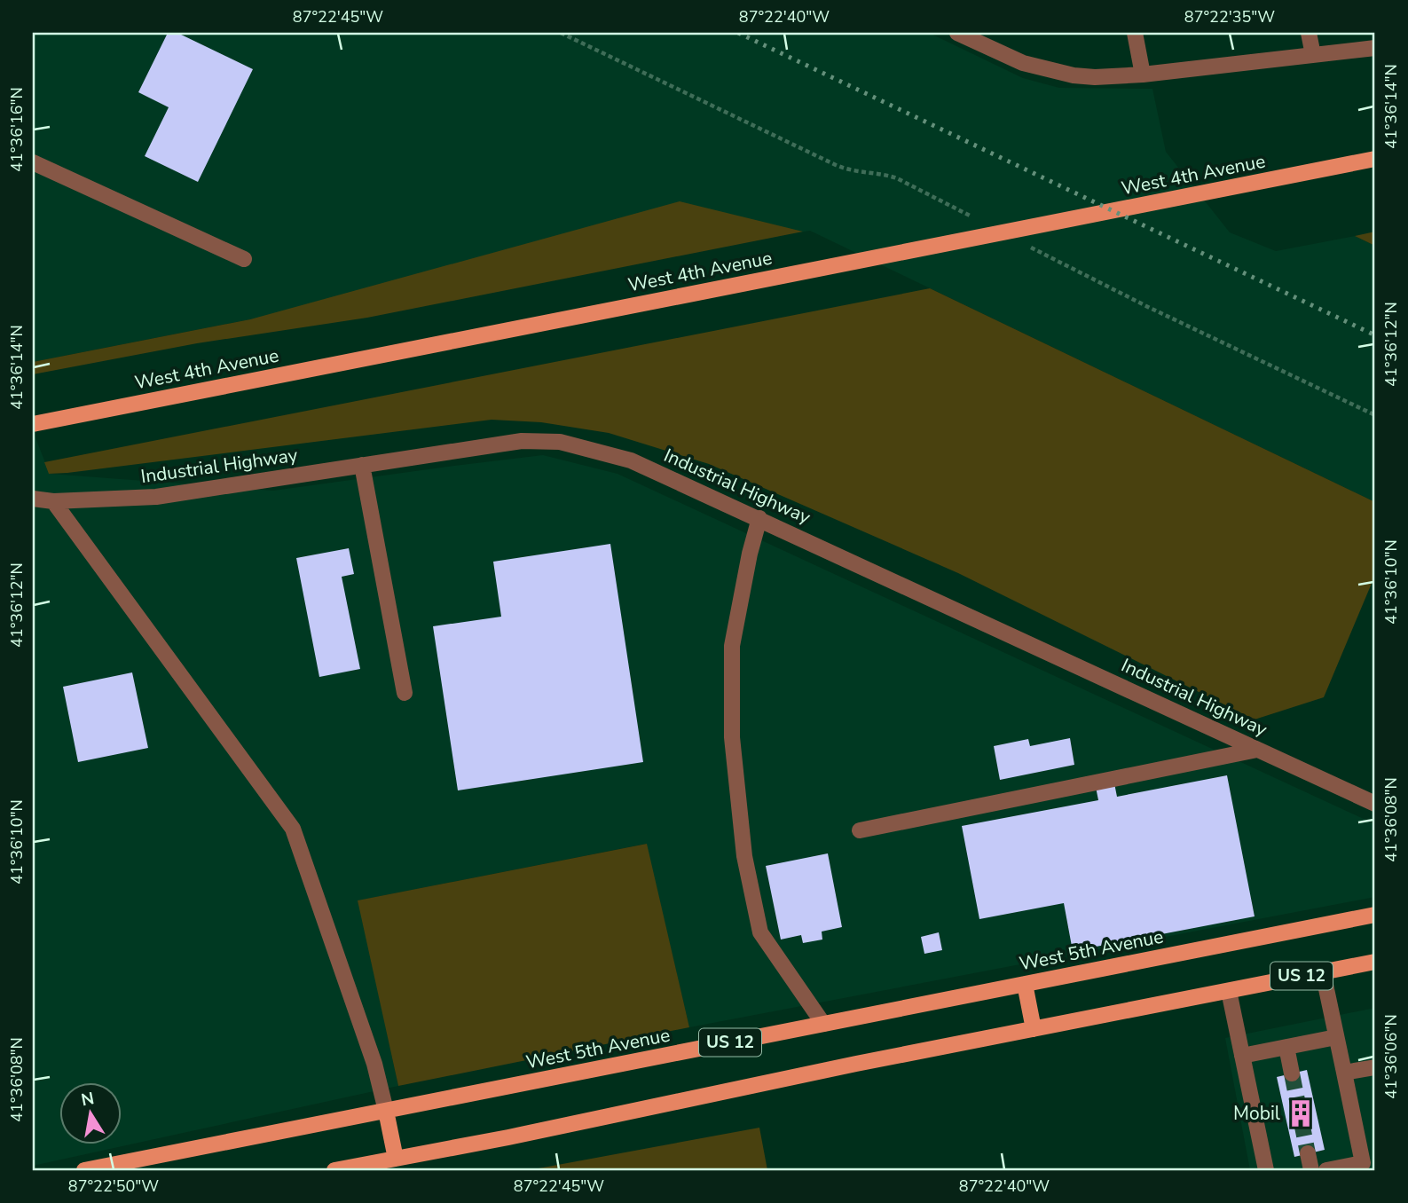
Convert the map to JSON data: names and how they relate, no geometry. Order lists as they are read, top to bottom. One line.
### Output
{"streets":{"main road":["West 4th Avenue","West 5th Avenue","US 12"],"street":["Industrial Highway"]},"places":{"building":["Mobil"]},"north":"top","coordinates":["87°22'45\"W","87°22'40\"W","87°22'35\"W","41°36'14\"N","41°36'16\"N","41°36'12\"N","41°36'10\"N","41°36'08\"N","41°36'06\"N","87°22'50\"W"]}
